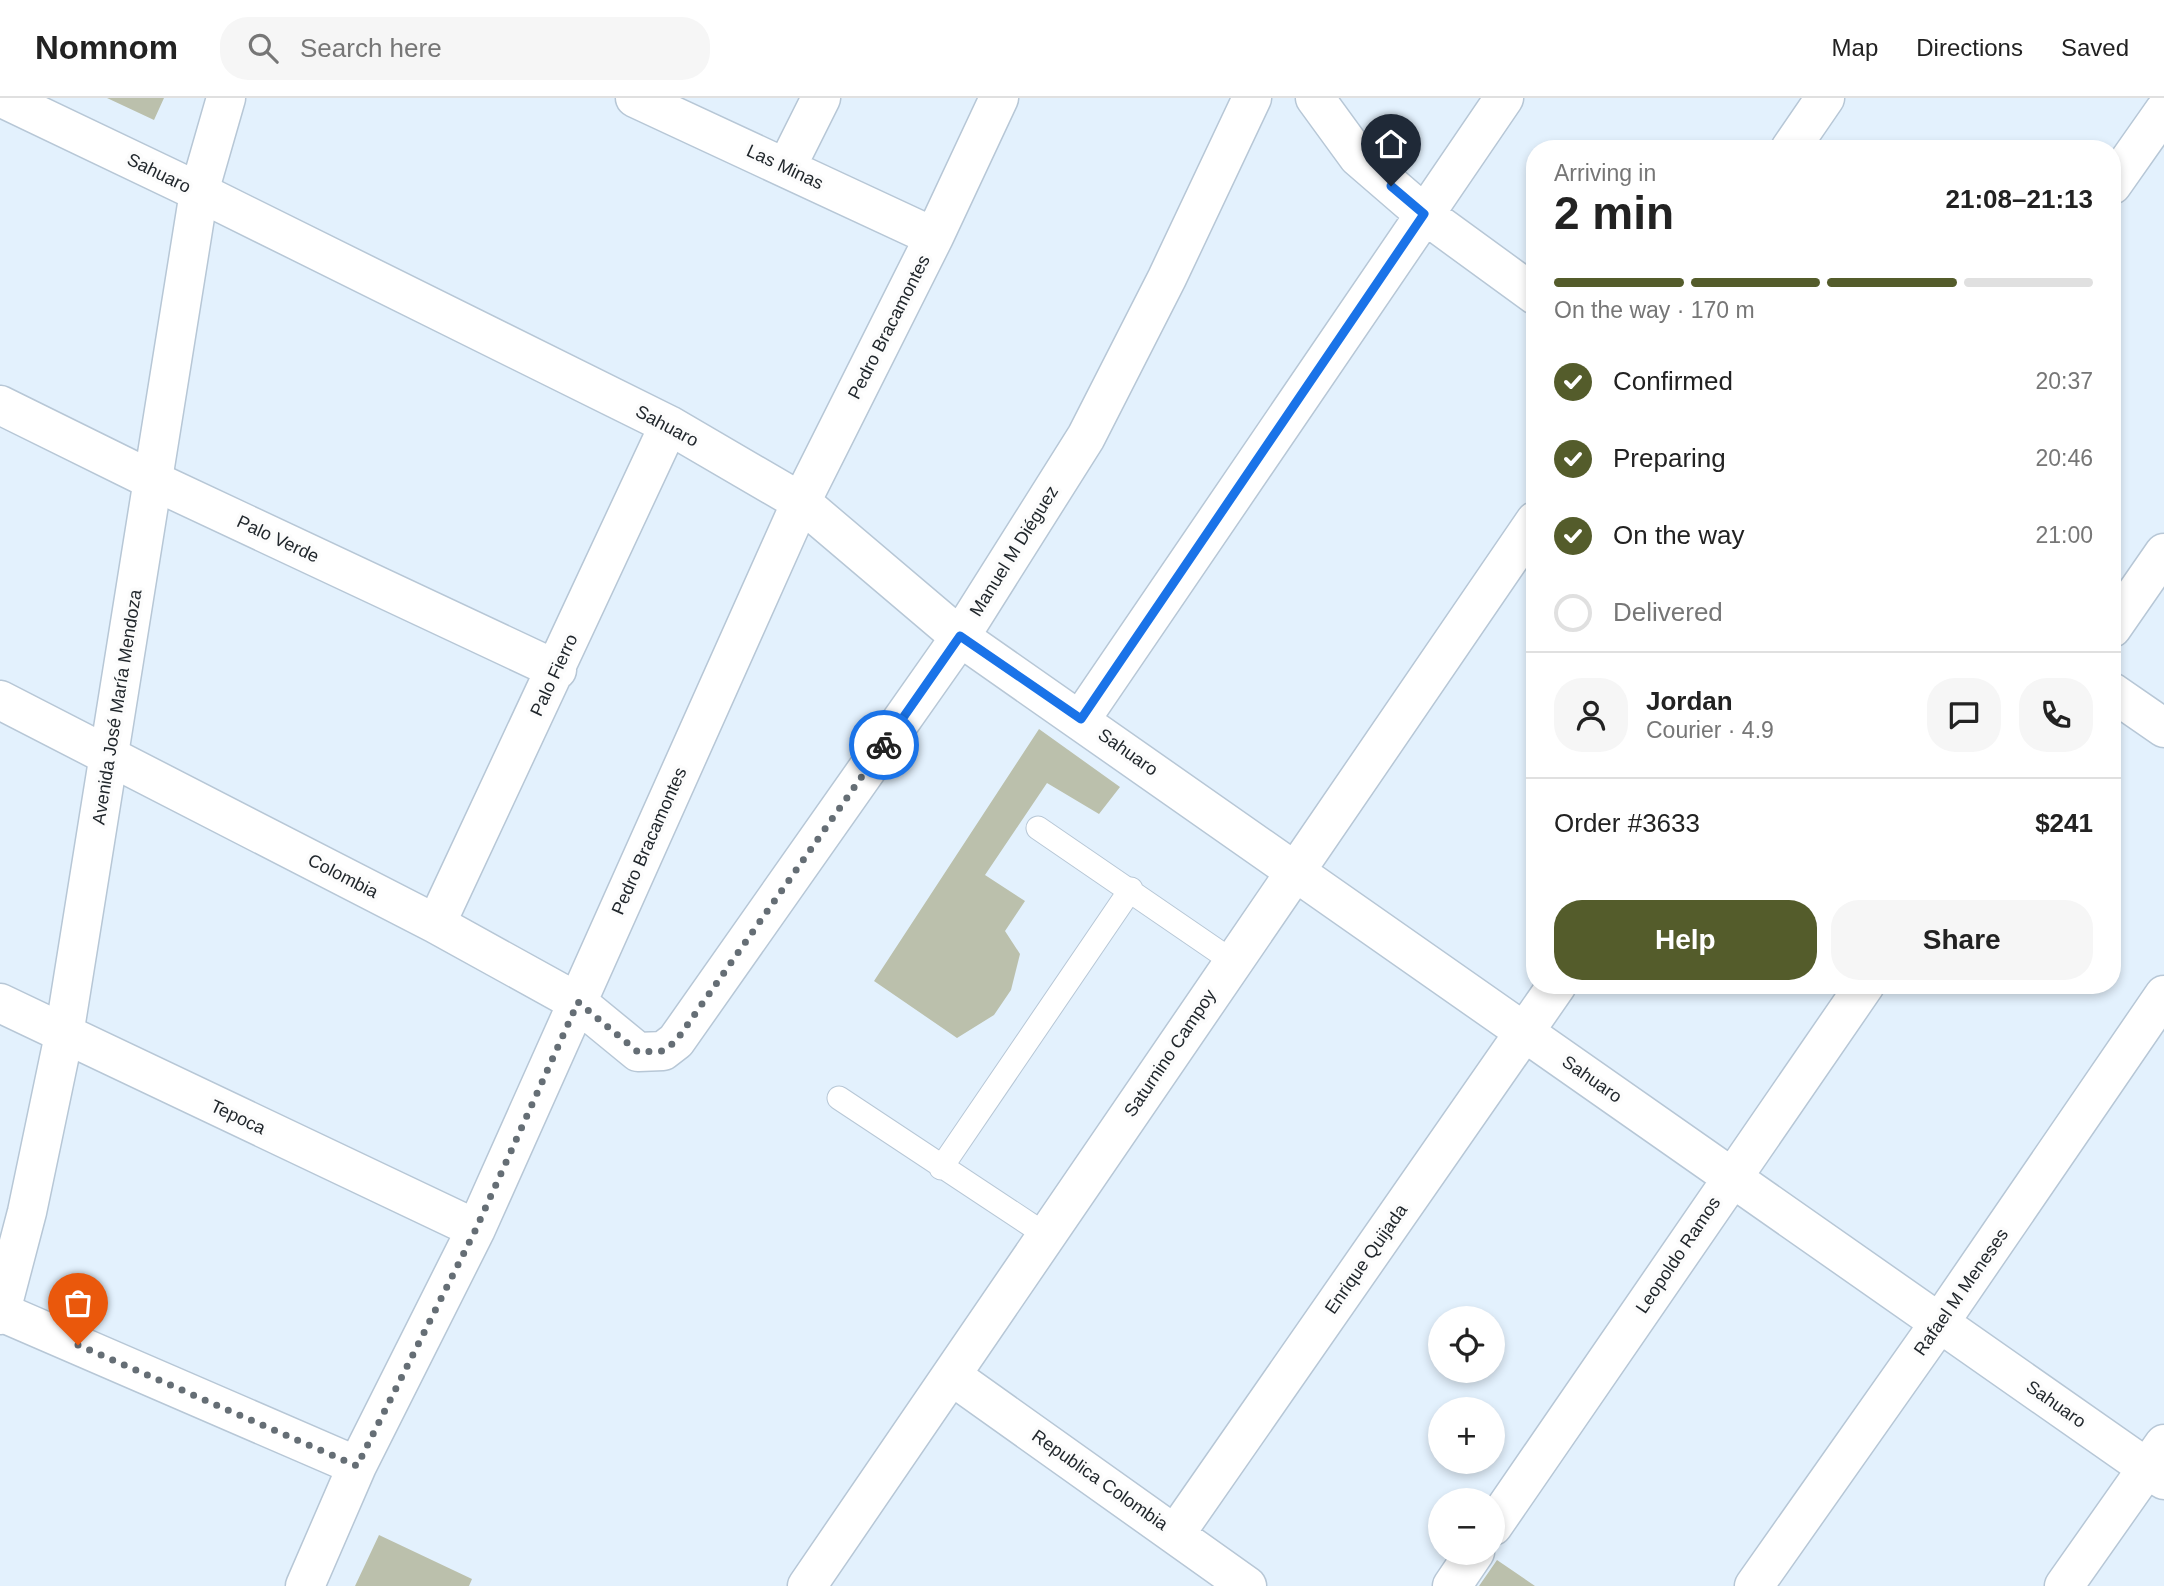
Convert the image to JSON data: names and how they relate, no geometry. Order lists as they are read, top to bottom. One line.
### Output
{"streets":{"street":["Las Minas","Sahuaro","Pedro Bracamontes","Palo Verde","Manuel M Diéguez","Palo Fierro","Avenida José María Mendoza","Colombia","Saturnino Campoy","Tepoca","Leopoldo Ramos","Enrique Quijada","Rafael M Meneses","Republica Colombia"]},"crossings":[["Las Minas","Pedro Bracamontes"],["Sahuaro","Pedro Bracamontes"],["Sahuaro","Manuel M Diéguez"],["Sahuaro","Palo Fierro"],["Sahuaro","Avenida José María Mendoza"],["Sahuaro","Saturnino Campoy"],["Sahuaro","Leopoldo Ramos"],["Sahuaro","Enrique Quijada"],["Sahuaro","Rafael M Meneses"],["Pedro Bracamontes","Colombia"],["Pedro Bracamontes","Tepoca"],["Palo Verde","Palo Fierro"],["Palo Verde","Avenida José María Mendoza"],["Manuel M Diéguez","Colombia"],["Palo Fierro","Colombia"],["Avenida José María Mendoza","Colombia"],["Avenida José María Mendoza","Tepoca"],["Saturnino Campoy","Republica Colombia"],["Enrique Quijada","Republica Colombia"]],"page":{"header":"Nomnom","search":"Search here","nav":["Map","Directions","Saved"],"heading":["2 min","Arriving in","21:08–21:13"],"panel":["Jordan","Courier · 4.9","Order #3633","$241"],"bar":"On the way · 170 m","list":[["Confirmed","20:37"],["Preparing","20:46"],["On the way","21:00"],"Delivered"],"buttons":["Help","Share"],"map_buttons":["+","−"]}}
